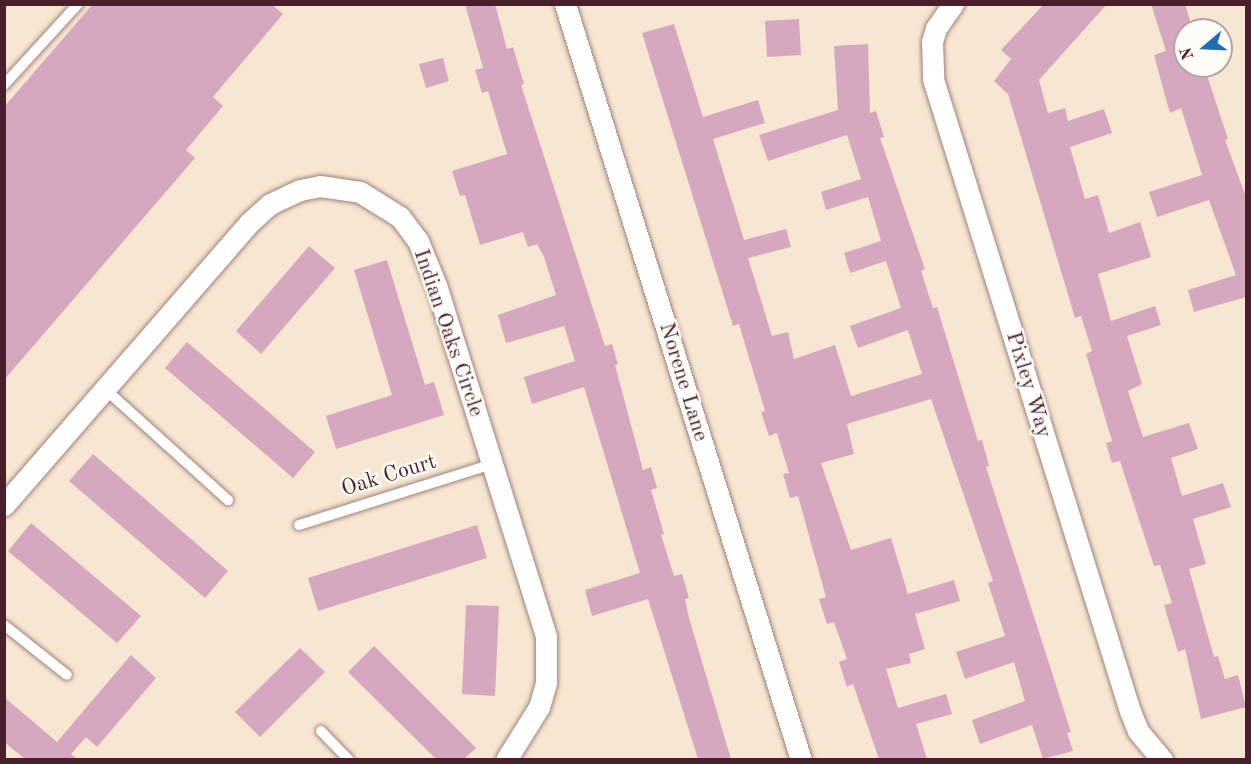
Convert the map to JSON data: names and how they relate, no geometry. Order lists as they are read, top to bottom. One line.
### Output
{"streets":{"street":["Indian Oaks Circle","Norene Lane","Pixley Way"],"lane":["Oak Court"]},"crossings":[["Indian Oaks Circle","Oak Court"]],"north":"left"}
